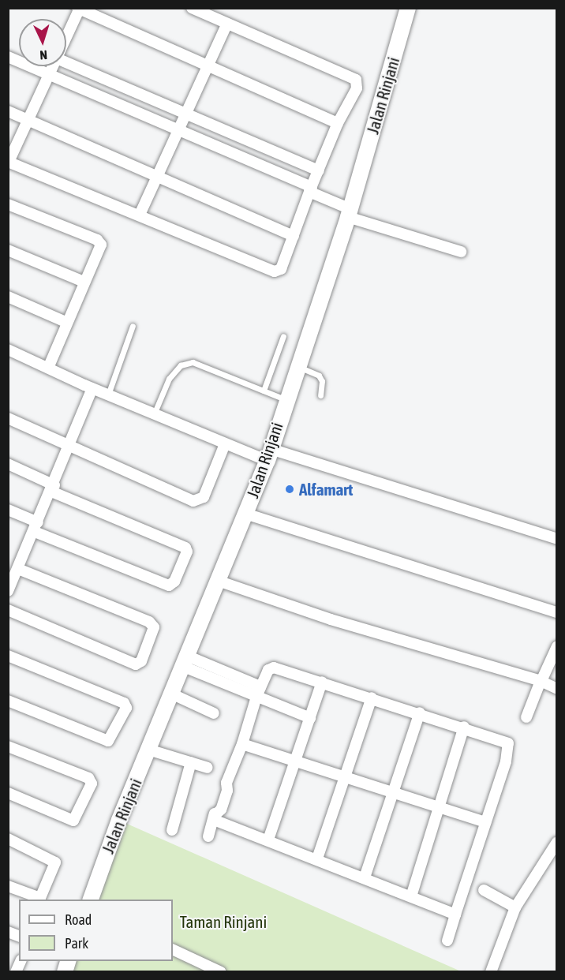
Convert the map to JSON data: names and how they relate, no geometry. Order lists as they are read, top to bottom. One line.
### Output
{"streets":{"street":["Jalan Rinjani"]},"parks":["Taman Rinjani"],"places":["Alfamart"],"legend":["Road","Park"],"north":"bottom"}
